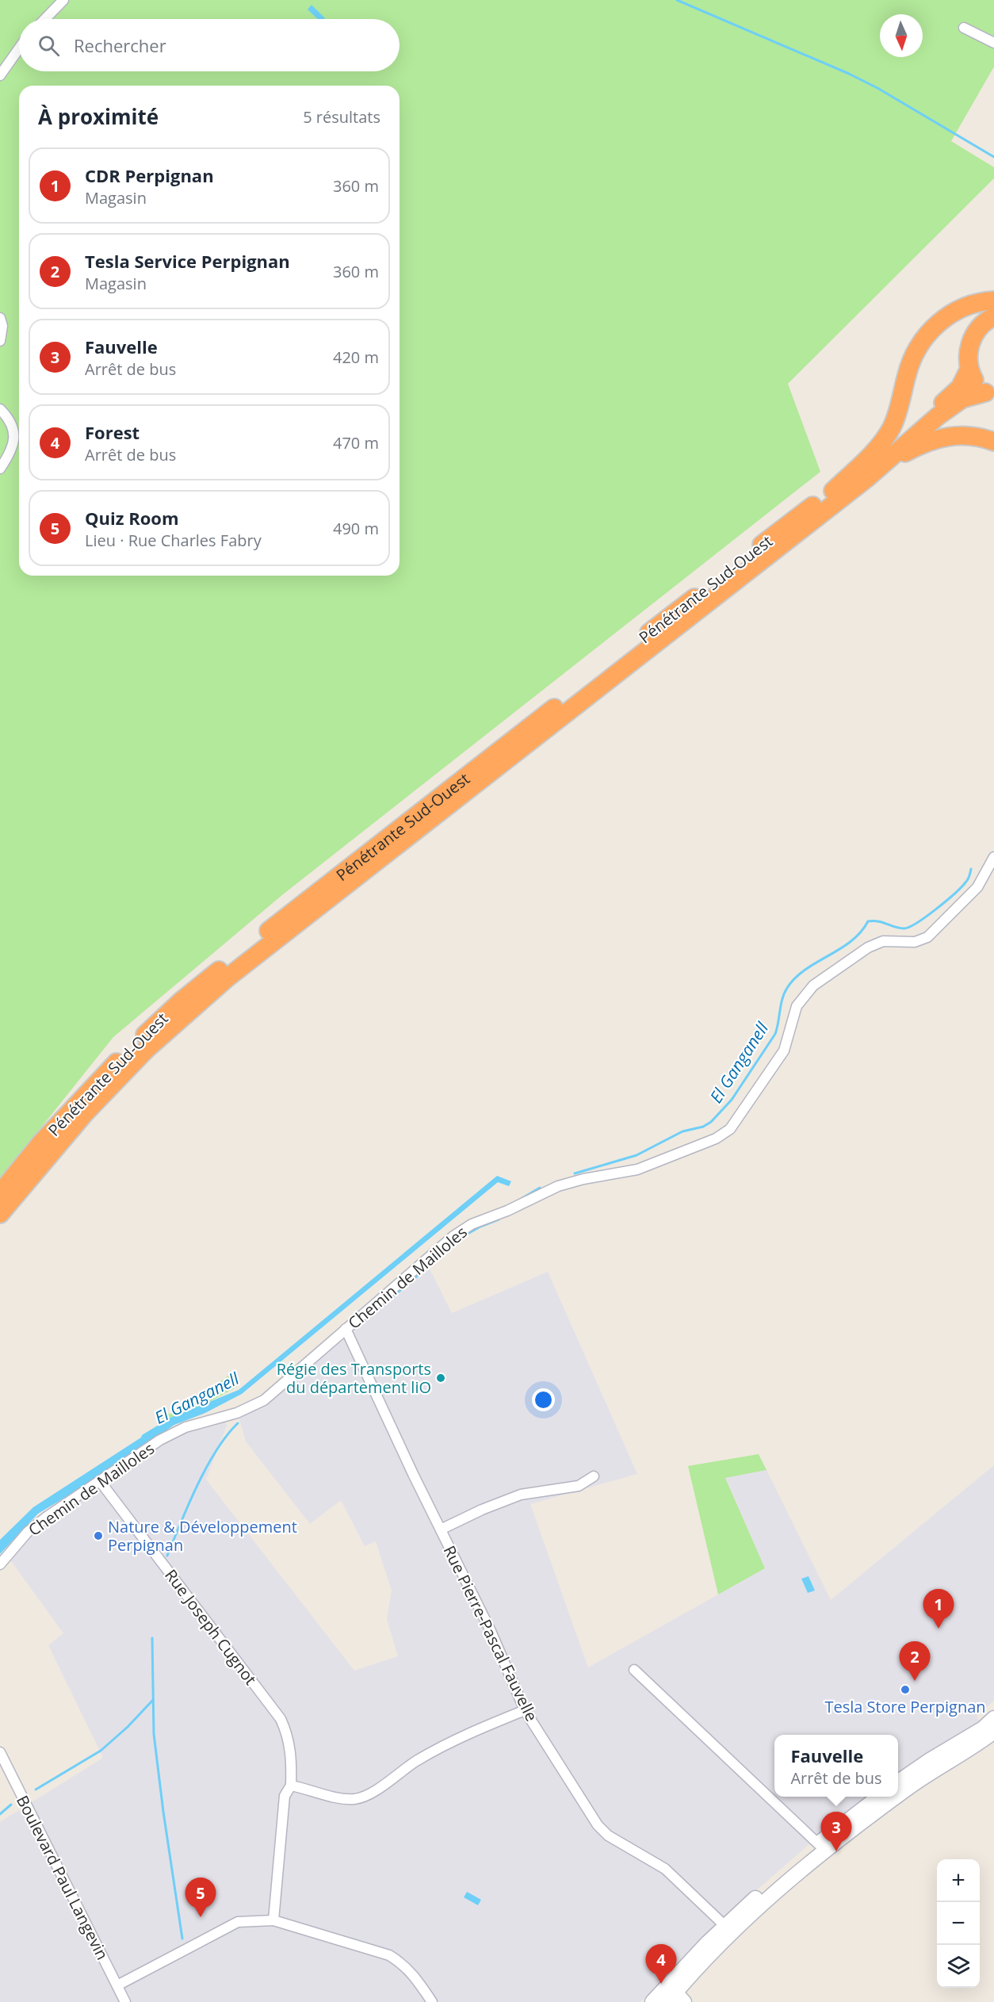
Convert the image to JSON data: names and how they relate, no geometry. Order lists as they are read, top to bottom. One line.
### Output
{"streets":{"highway":["Pénétrante Sud-Ouest"],"street":["Chemin de Mailloles","Rue Joseph Cugnot","Rue Pierre-Pascal Fauvelle","Boulevard Paul Langevin"]},"crossings":[["Chemin de Mailloles","Rue Joseph Cugnot"],["Chemin de Mailloles","Rue Pierre-Pascal Fauvelle"]],"water":["El Ganganell"],"places":["Régie des Transports du département liO","Nature & Développement Perpignan","Tesla Store Perpignan"],"north":"bottom","page":{"search":"Rechercher","heading":["À proximité","5 résultats"],"list":[{"mark":"1","name":"CDR Perpignan","note":"Magasin","value":"360 m"},{"mark":"2","name":"Tesla Service Perpignan","note":"Magasin","value":"360 m"},{"mark":"3","name":"Fauvelle","note":"Arrêt de bus","value":"420 m"},{"mark":"4","name":"Forest","note":"Arrêt de bus","value":"470 m"},{"mark":"5","name":"Quiz Room","note":"Lieu · Rue Charles Fabry","value":"490 m"}],"pins":["1","2","3","5","4"],"popup":["Fauvelle","Arrêt de bus"],"map_buttons":["+","−"]}}
